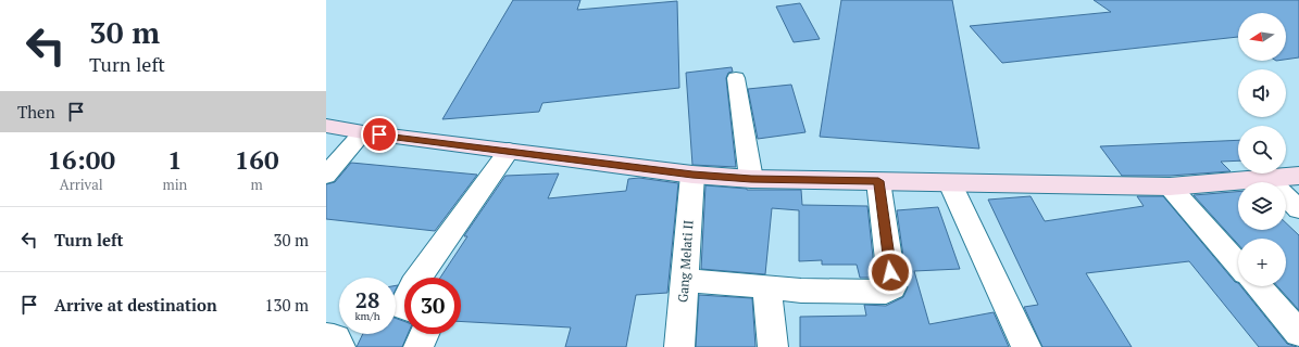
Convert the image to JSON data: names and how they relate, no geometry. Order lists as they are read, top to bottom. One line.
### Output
{"streets":{"street":["Gang Melati II"]},"north":"left","page":{"turn":["30 m","Turn left"],"map_buttons":"+","then":"Then","eta":["16:00","Arrival","1","min","160","m"],"list":[{"name":"Turn left","value":"30 m"},{"name":"Arrive at destination","value":"130 m"}],"speed":"28 km/h","limit":"30"}}
